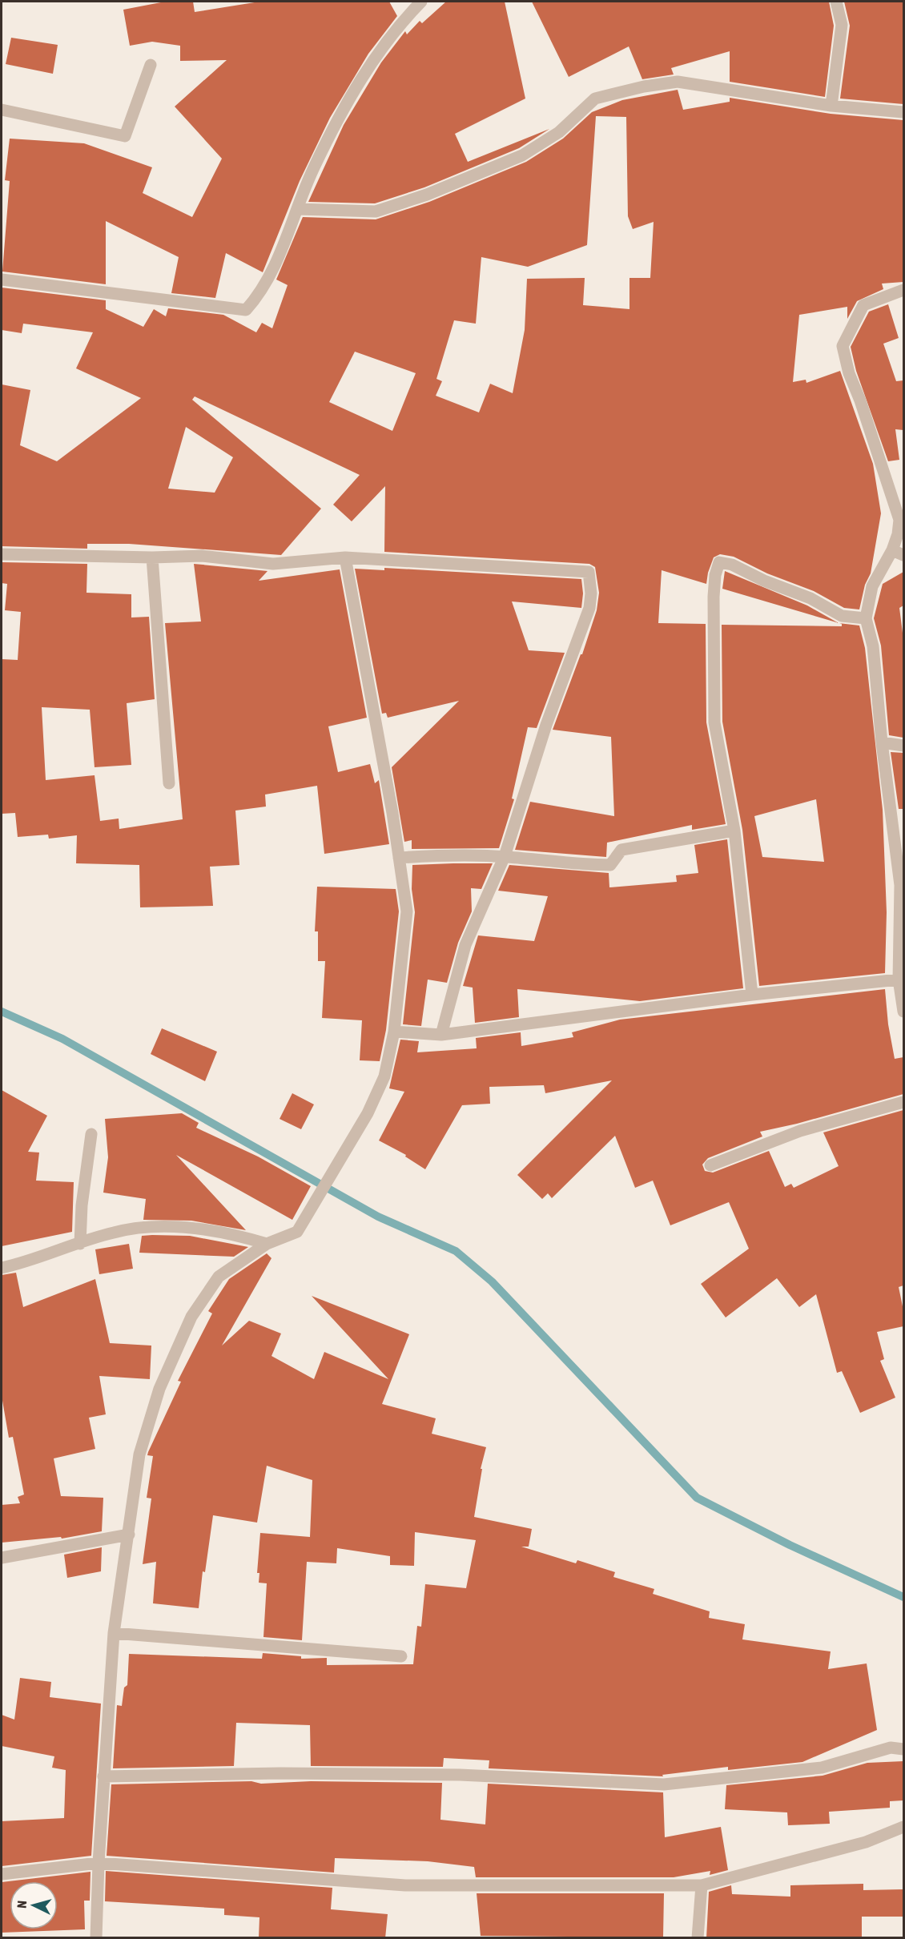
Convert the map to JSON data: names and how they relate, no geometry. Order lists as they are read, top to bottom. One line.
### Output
{"north":"left"}
